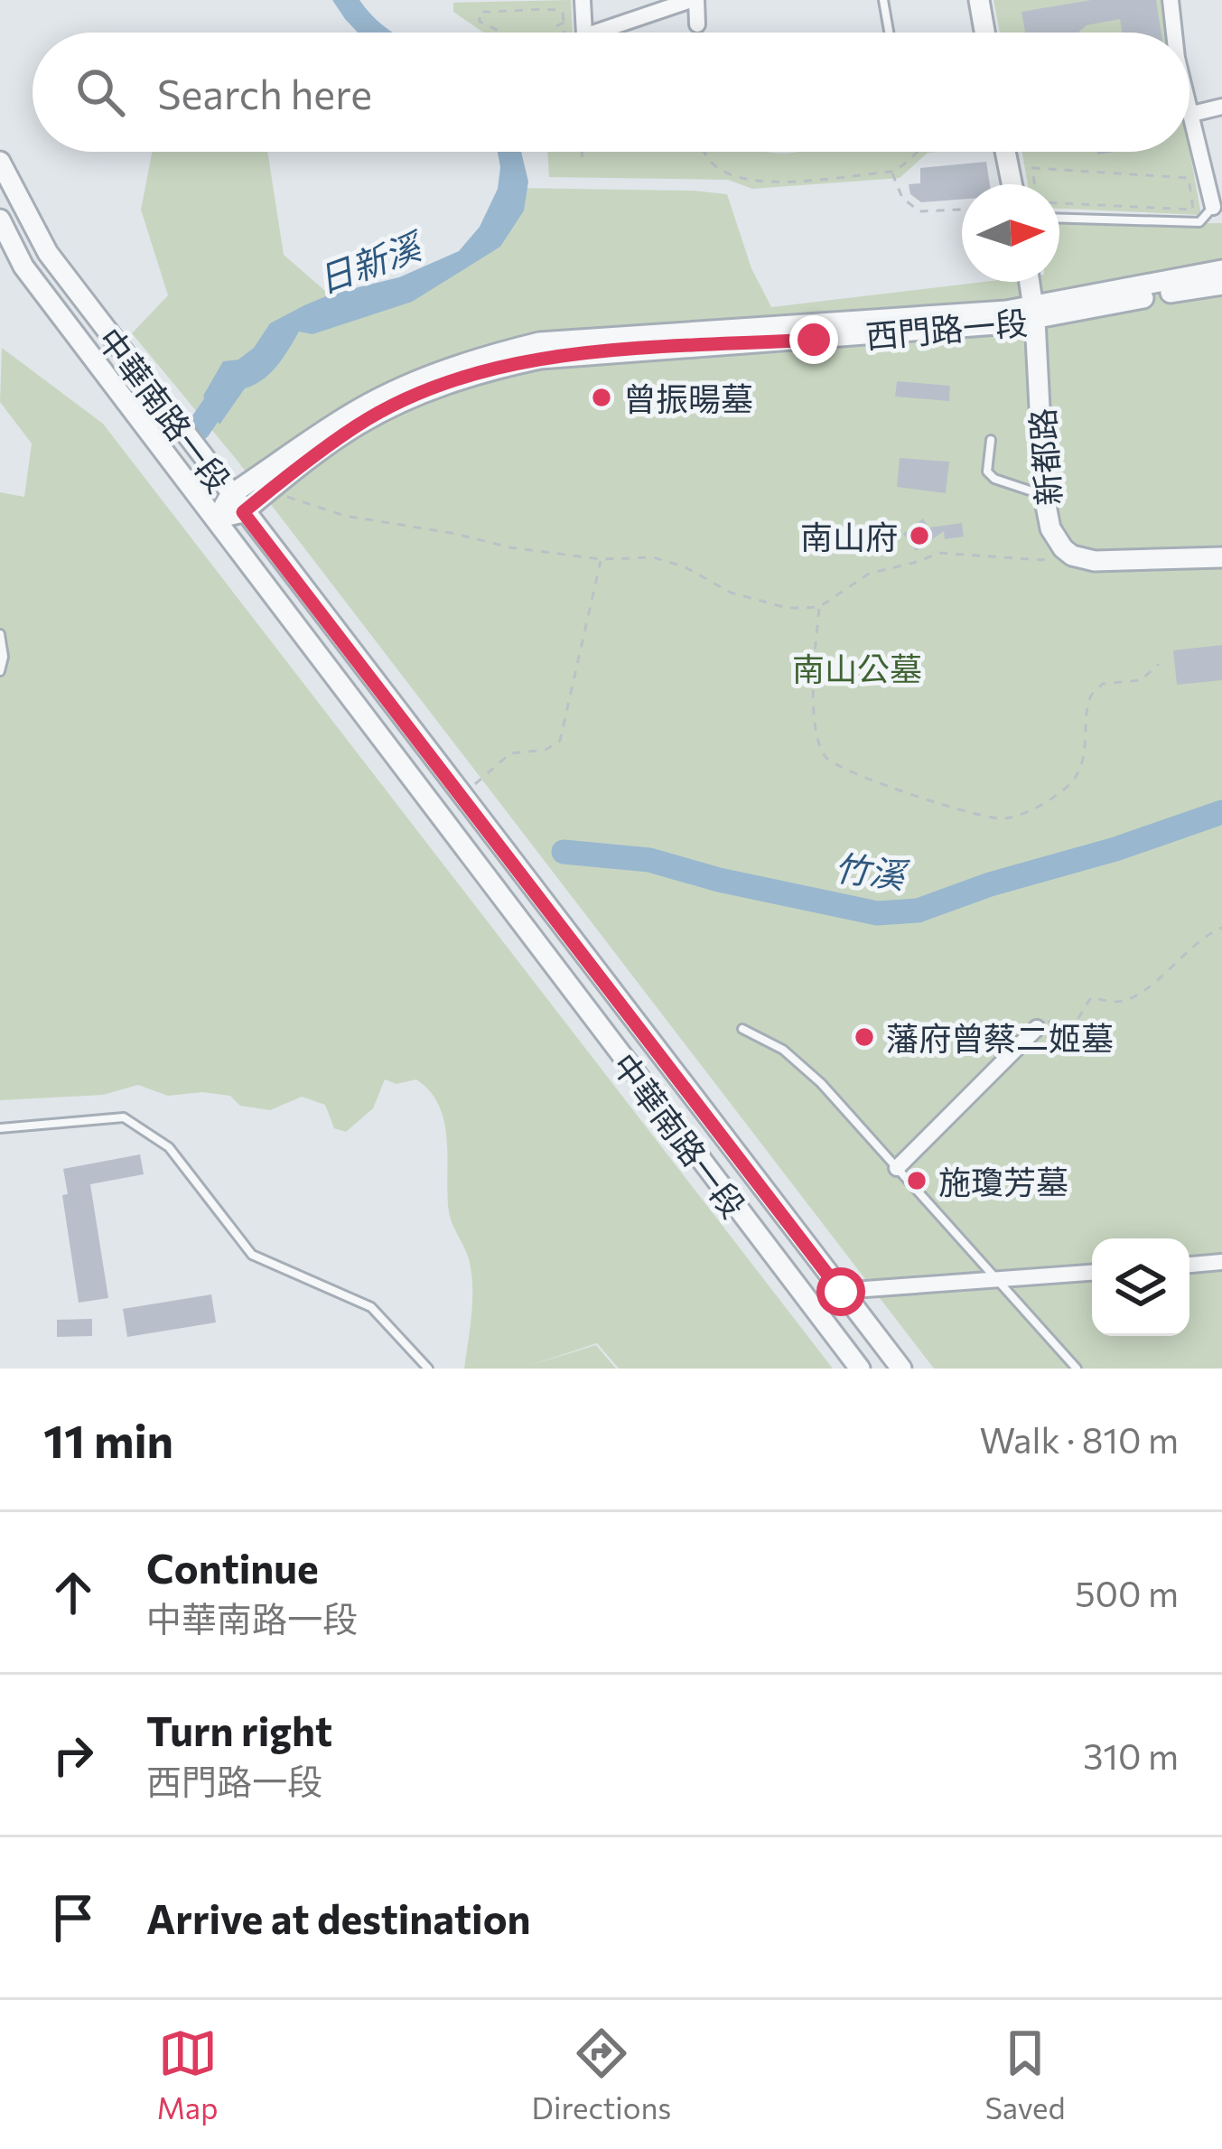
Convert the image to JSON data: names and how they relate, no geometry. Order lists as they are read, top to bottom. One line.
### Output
{"streets":{"street":["西門路一段","中華南路一段","新都路"]},"crossings":[["西門路一段","中華南路一段"],["西門路一段","新都路"]],"water":["日新溪","竹溪"],"parks":["南山公墓"],"places":["曾振暘墓","南山府","藩府曾蔡二姬墓","施瓊芳墓"],"north":"right","page":{"search":"Search here","heading":["11 min","Walk · 810 m"],"list":[["Continue","中華南路一段","500 m"],["Turn right","西門路一段","310 m"],"Arrive at destination"],"nav":["Map","Directions","Saved"]}}
